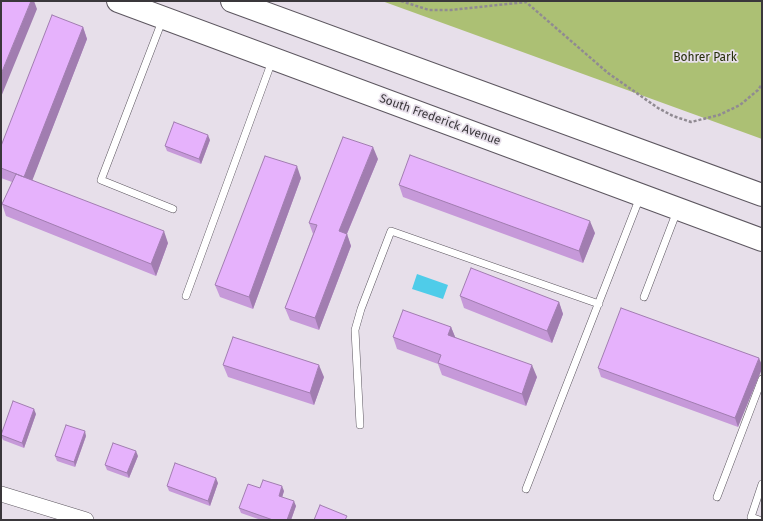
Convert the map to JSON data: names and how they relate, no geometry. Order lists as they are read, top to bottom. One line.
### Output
{"streets":{"main road":["South Frederick Avenue"]},"parks":["Bohrer Park"]}
